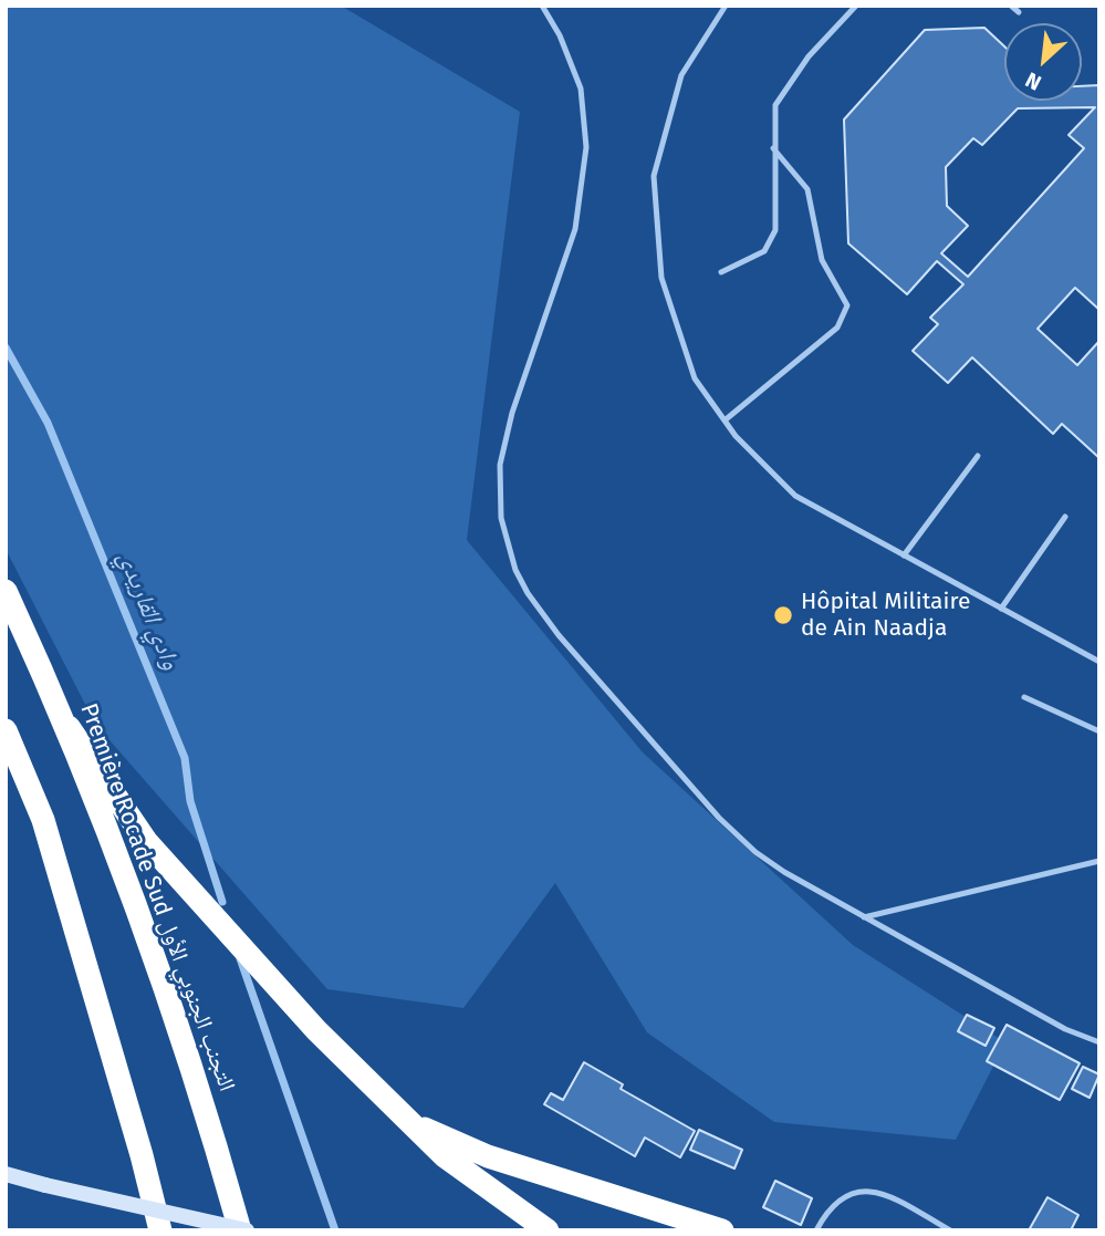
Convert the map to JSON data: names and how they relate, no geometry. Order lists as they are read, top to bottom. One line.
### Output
{"streets":{"highway":["Première Rocade Sud التجنب الجنوبي الأول"]},"water":["وادي القاريدي"],"places":["Hôpital Militaire de Ain Naadja"],"north":"bottom left"}
